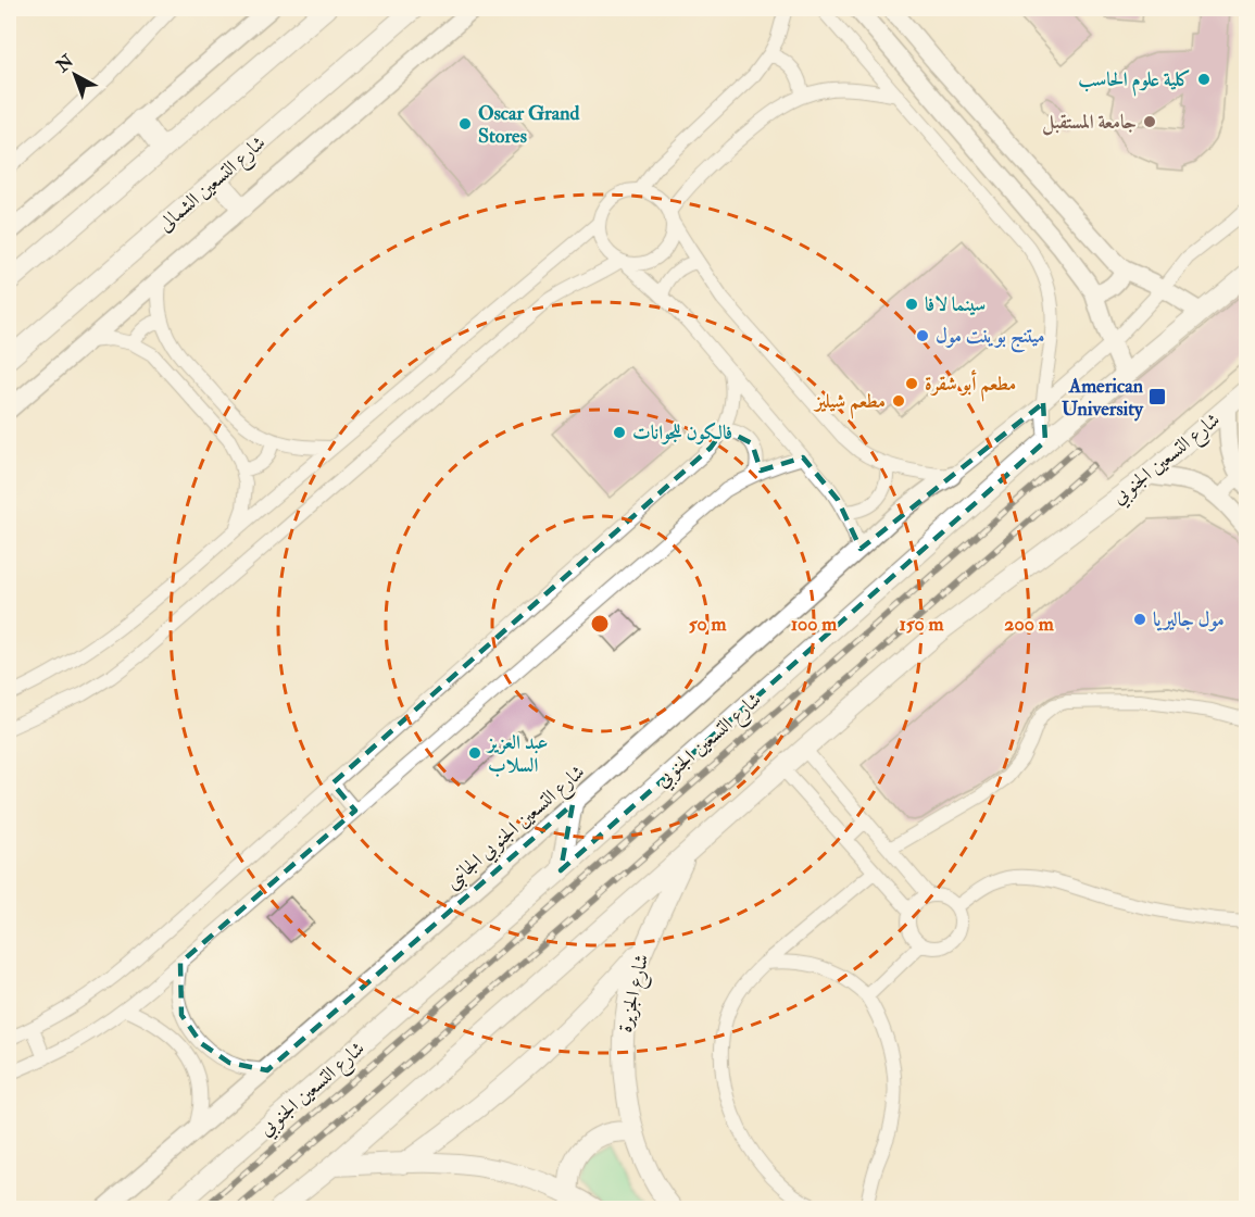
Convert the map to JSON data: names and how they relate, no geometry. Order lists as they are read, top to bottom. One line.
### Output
{"streets":{"main road":["شارع التسعين الشمالى","شارع التسعين الجنوبي","شارع الجزيرة"],"street":["شارع التسعين الجنوبي الجانبى"]},"crossings":[["شارع التسعين الجنوبي","شارع الجزيرة"]],"places":{"other":["كلية علوم الحاسب","جامعة المستقبل","Oscar Grand Stores","سينما لافا","ميتنج بوينت مول","مطعم أبو شقرة","مطعم شيليز","فالكون للجوانات","مول جاليريا","عبد العزيز السلاب"],"transit":["American University"]},"north":"top left","rings":["50 m","100 m","150 m","200 m"]}
